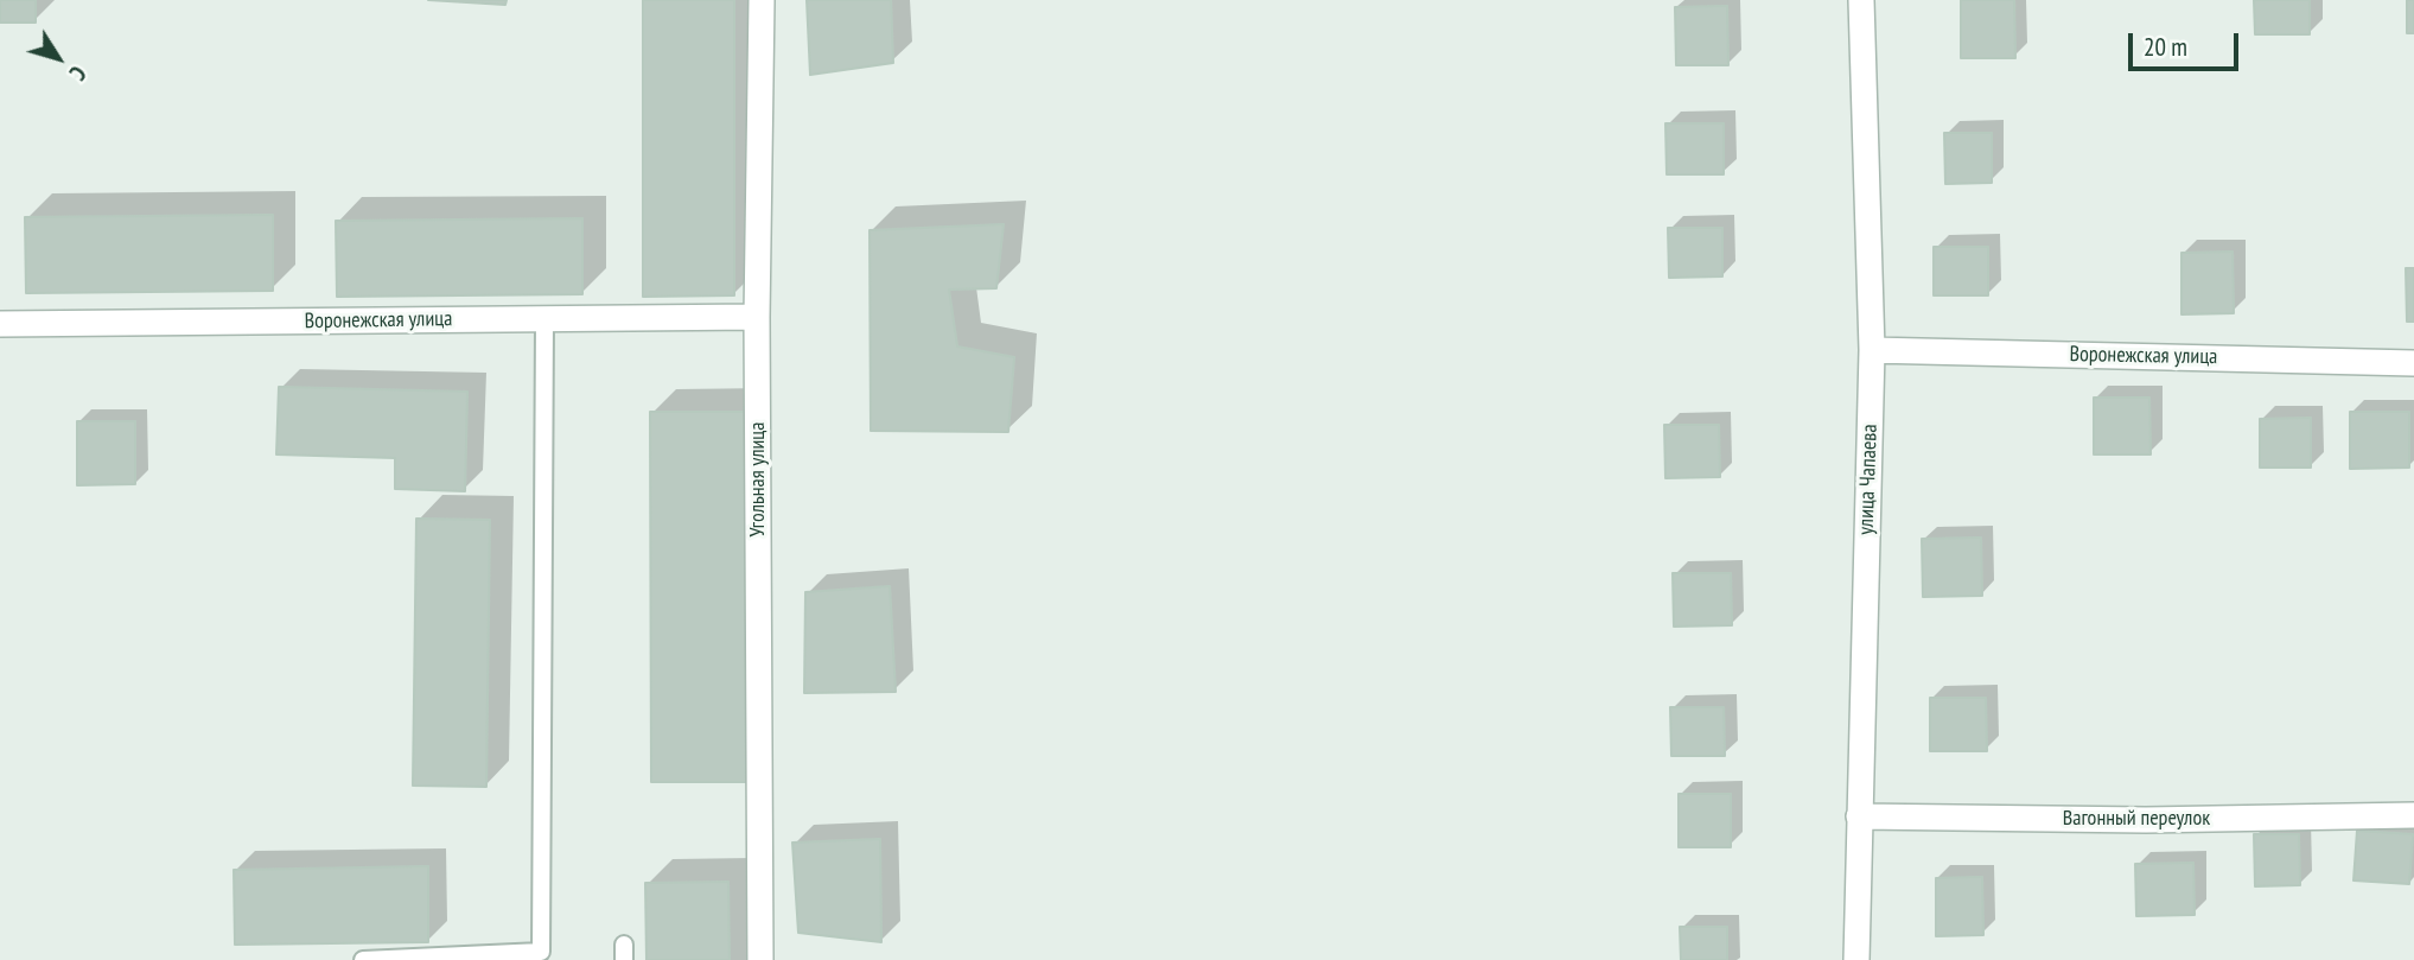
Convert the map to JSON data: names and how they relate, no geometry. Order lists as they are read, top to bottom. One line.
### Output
{"streets":{"street":["Воронежская улица","Угольная улица","улица Чапаева","Вагонный переулок"]},"crossings":[["Воронежская улица","Угольная улица"],["Воронежская улица","улица Чапаева"],["улица Чапаева","Вагонный переулок"]],"scale_bar":"20 m","north":"bottom right"}
